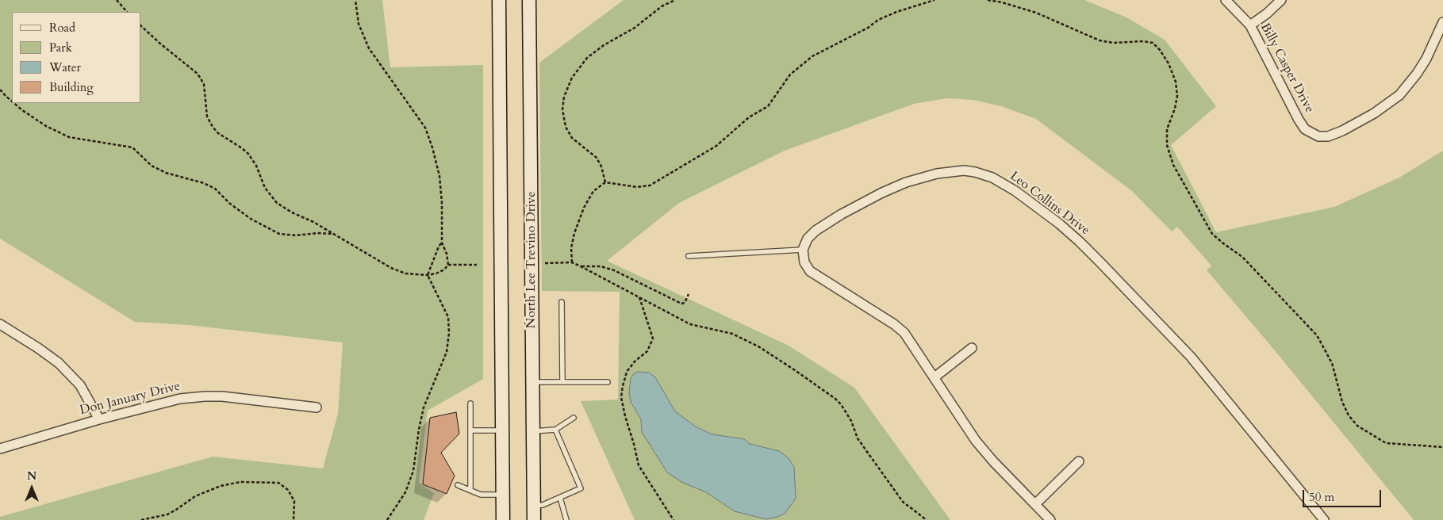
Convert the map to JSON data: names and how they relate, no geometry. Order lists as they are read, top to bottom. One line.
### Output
{"streets":{"main road":["North Lee Trevino Drive"],"street":["Billy Casper Drive","Leo Collins Drive","Don January Drive"]},"legend":["Road","Park","Water","Building"],"scale_bar":"50 m","north":"top"}
